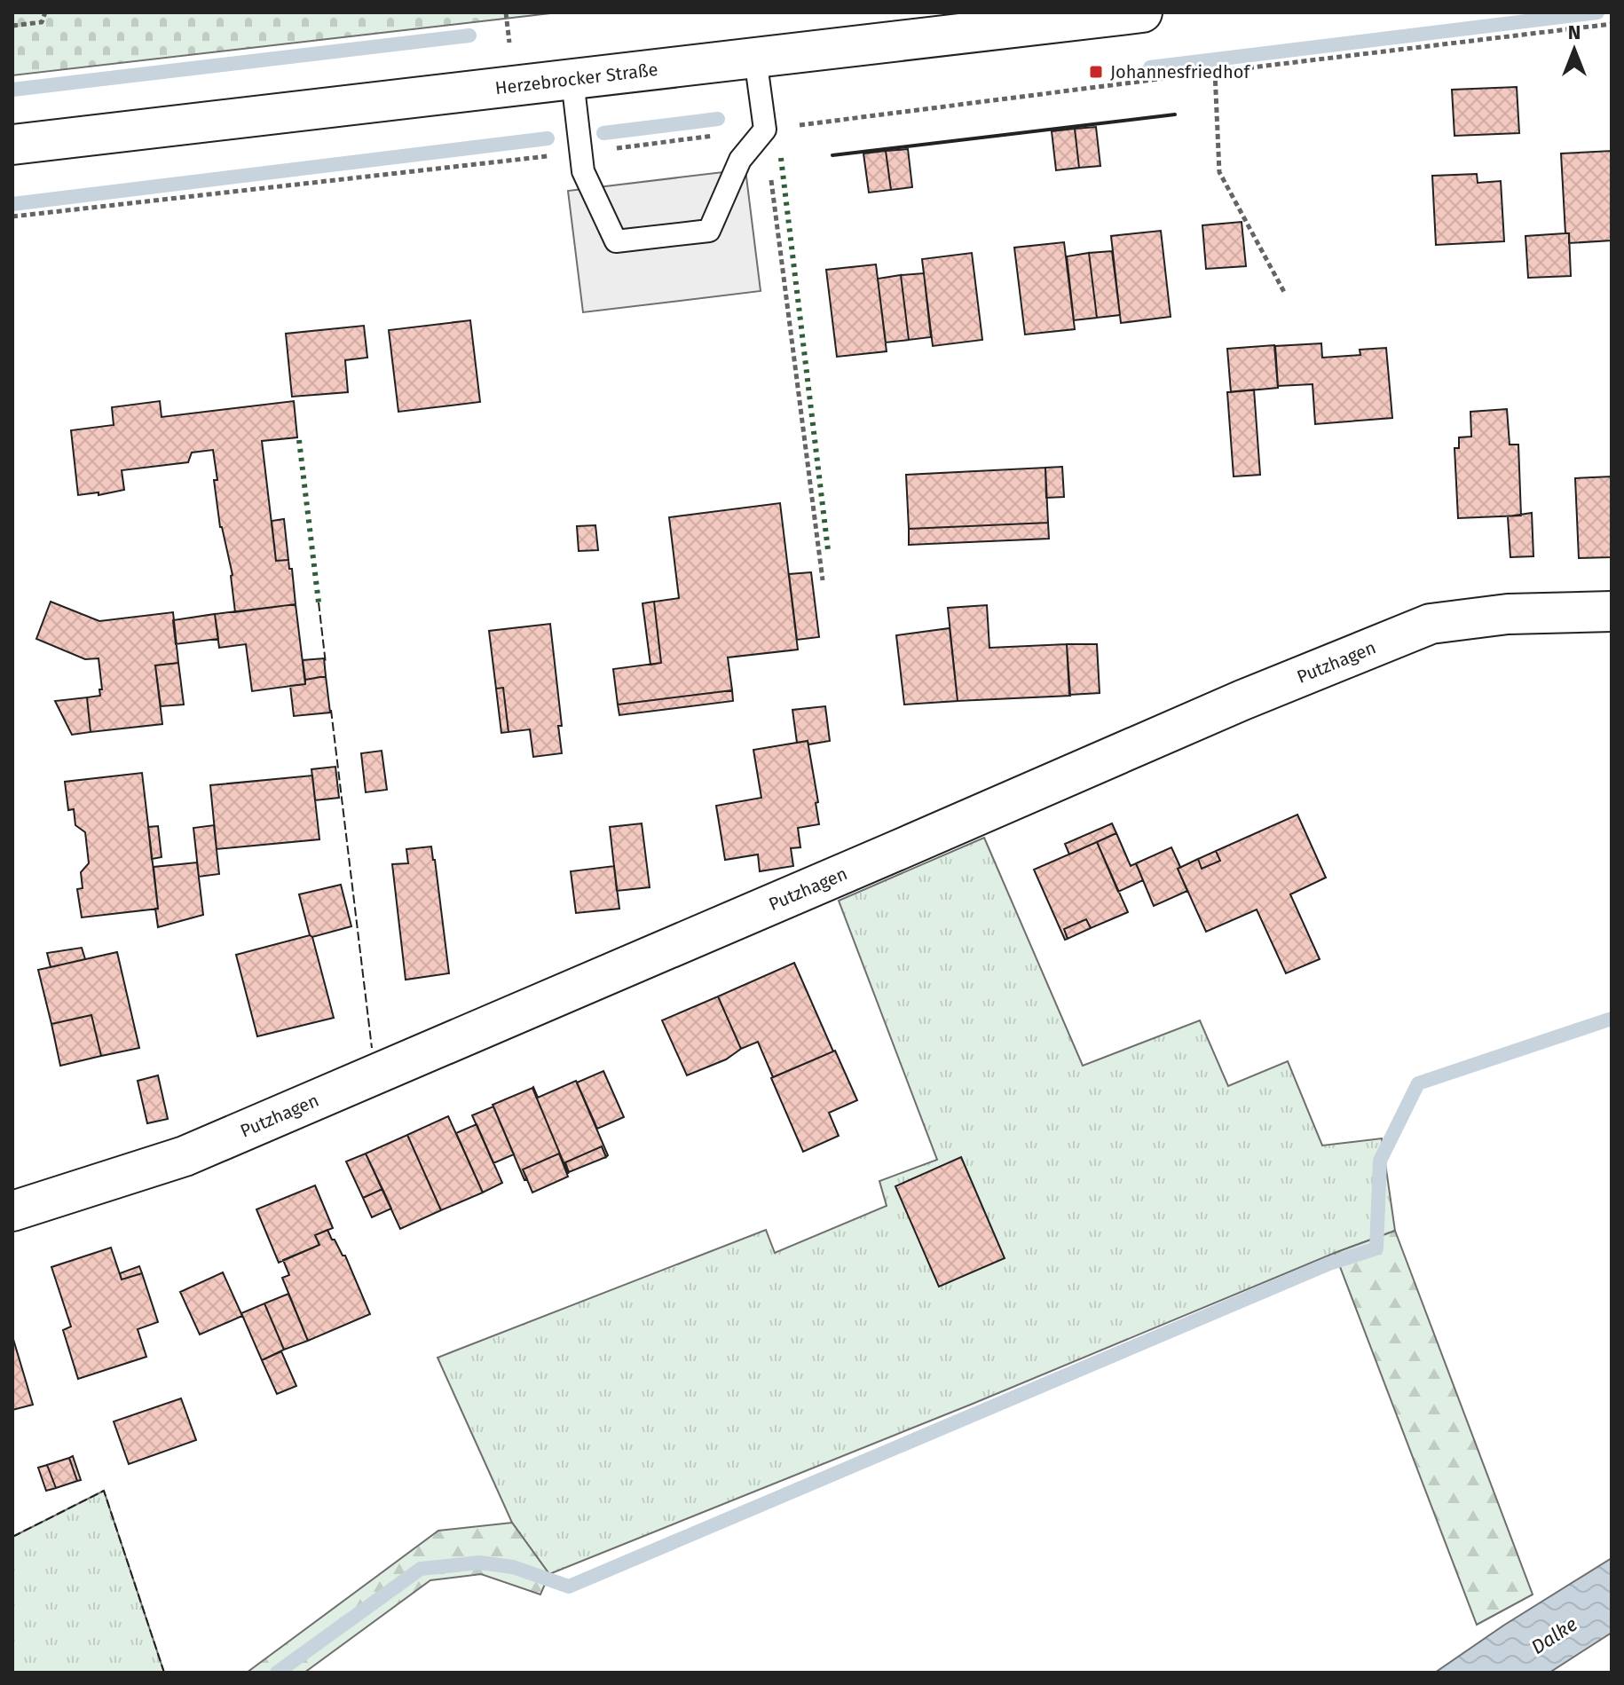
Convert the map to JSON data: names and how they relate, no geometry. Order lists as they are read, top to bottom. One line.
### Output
{"streets":{"street":["Herzebrocker Straße","Putzhagen"]},"water":["Dalke"],"places":{"transit":["Johannesfriedhof"]},"north":"top"}
